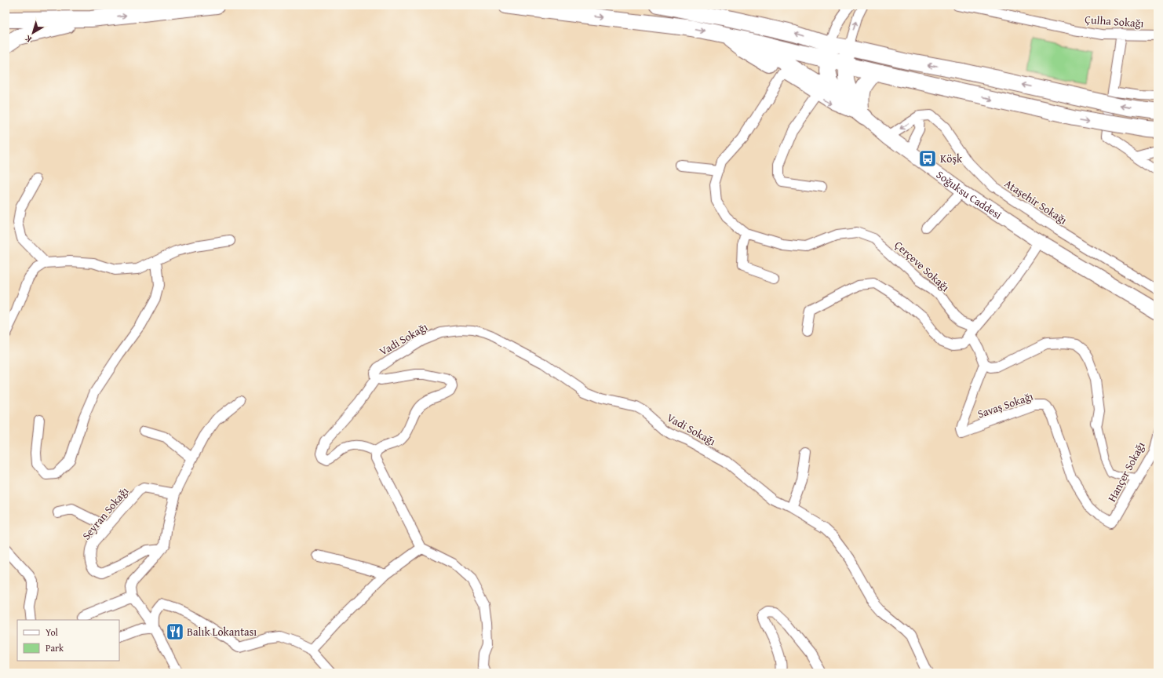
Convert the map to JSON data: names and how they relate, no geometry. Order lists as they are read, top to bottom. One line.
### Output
{"streets":{"main road":["Soğuksu Caddesi"],"street":["Çulha Sokağı","Ataşehir Sokağı","Çerçeve Sokağı","Vadi Sokağı","Savaş Sokağı","Hançer Sokağı","Seyran Sokağı"]},"crossings":[["Soğuksu Caddesi","Çerçeve Sokağı"],["Savaş Sokağı","Hançer Sokağı"]],"places":{"bus stop":["Köşk"],"restaurant":["Balık Lokantası"]},"legend":["Yol","Park"],"north":"bottom left"}
